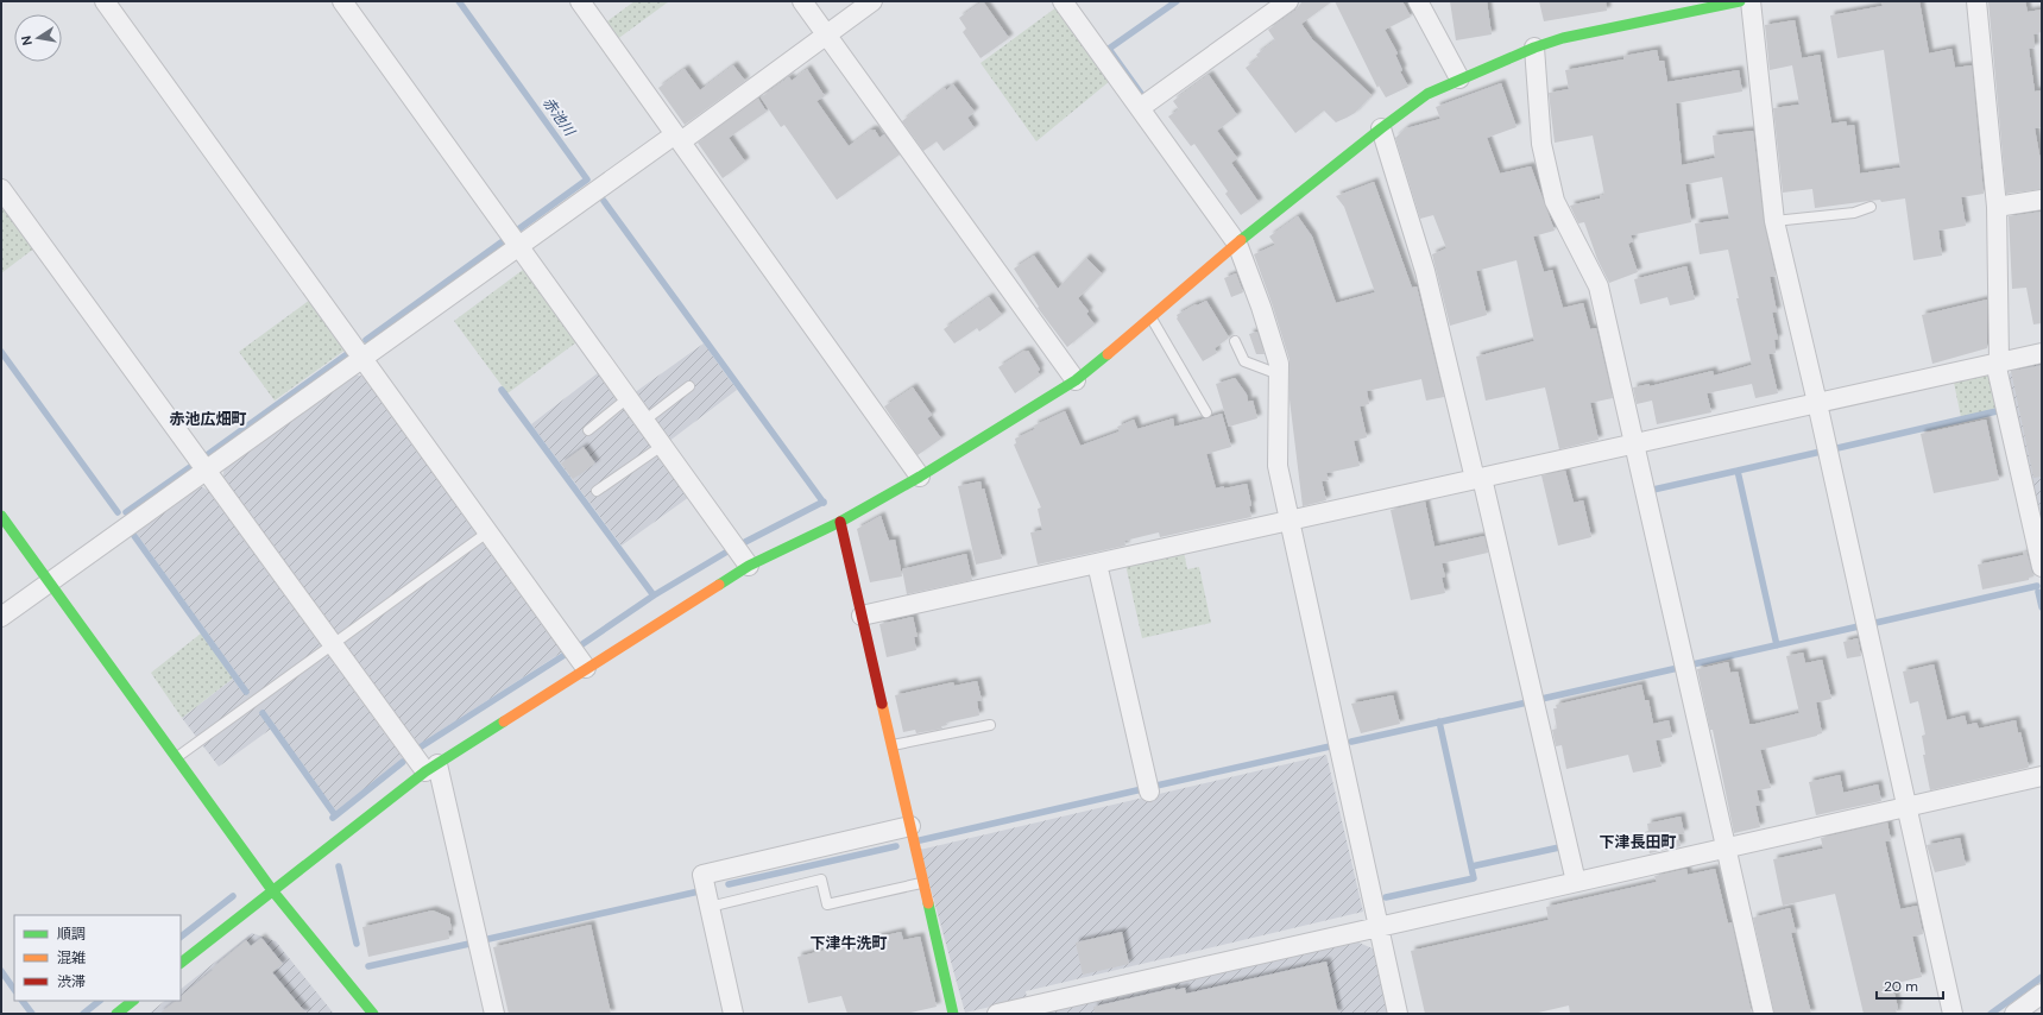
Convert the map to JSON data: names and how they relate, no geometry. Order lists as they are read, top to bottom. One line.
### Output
{"districts":["赤池広畑町","下津長田町","下津牛洗町"],"water":["赤池川"],"legend":["順調","混雑","渋滞"],"scale_bar":"20 m","north":"left"}
